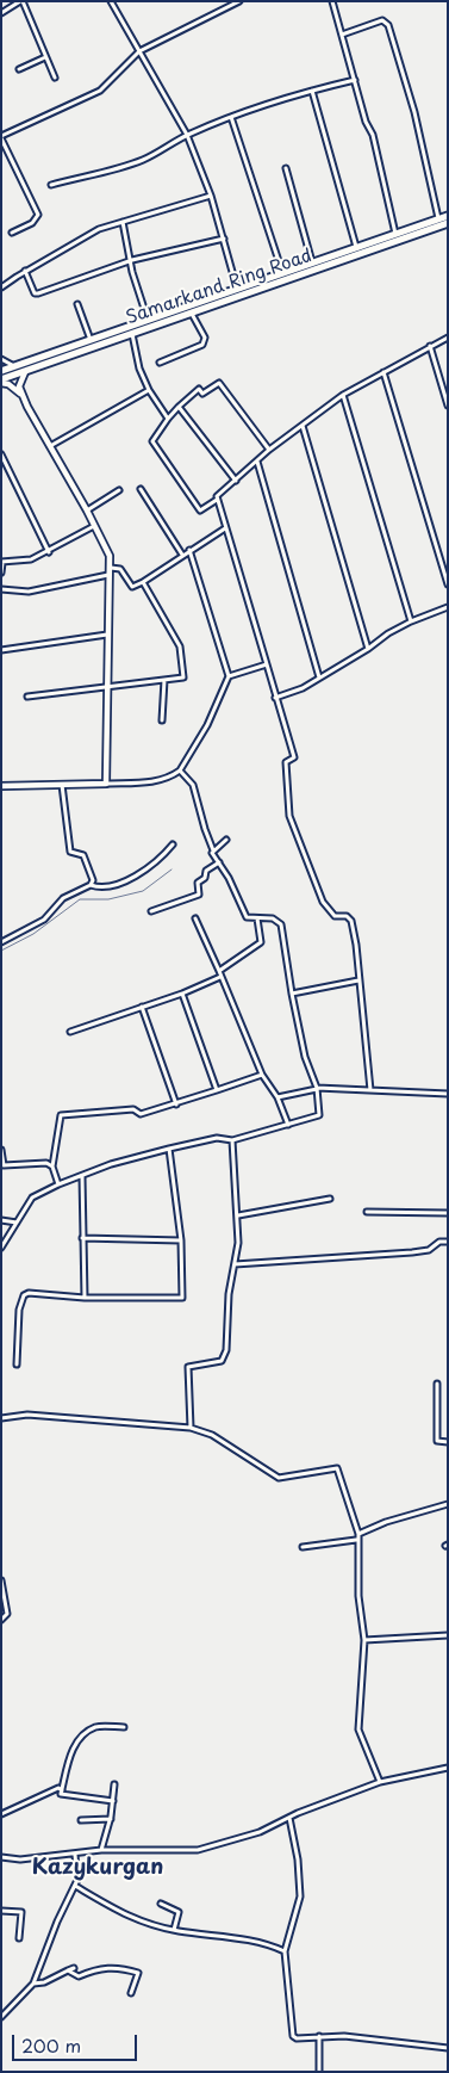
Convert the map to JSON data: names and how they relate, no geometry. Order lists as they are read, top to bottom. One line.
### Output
{"streets":{"highway":["Samarkand Ring Road"]},"districts":["Kazykurgan"],"scale_bar":"200 m"}
